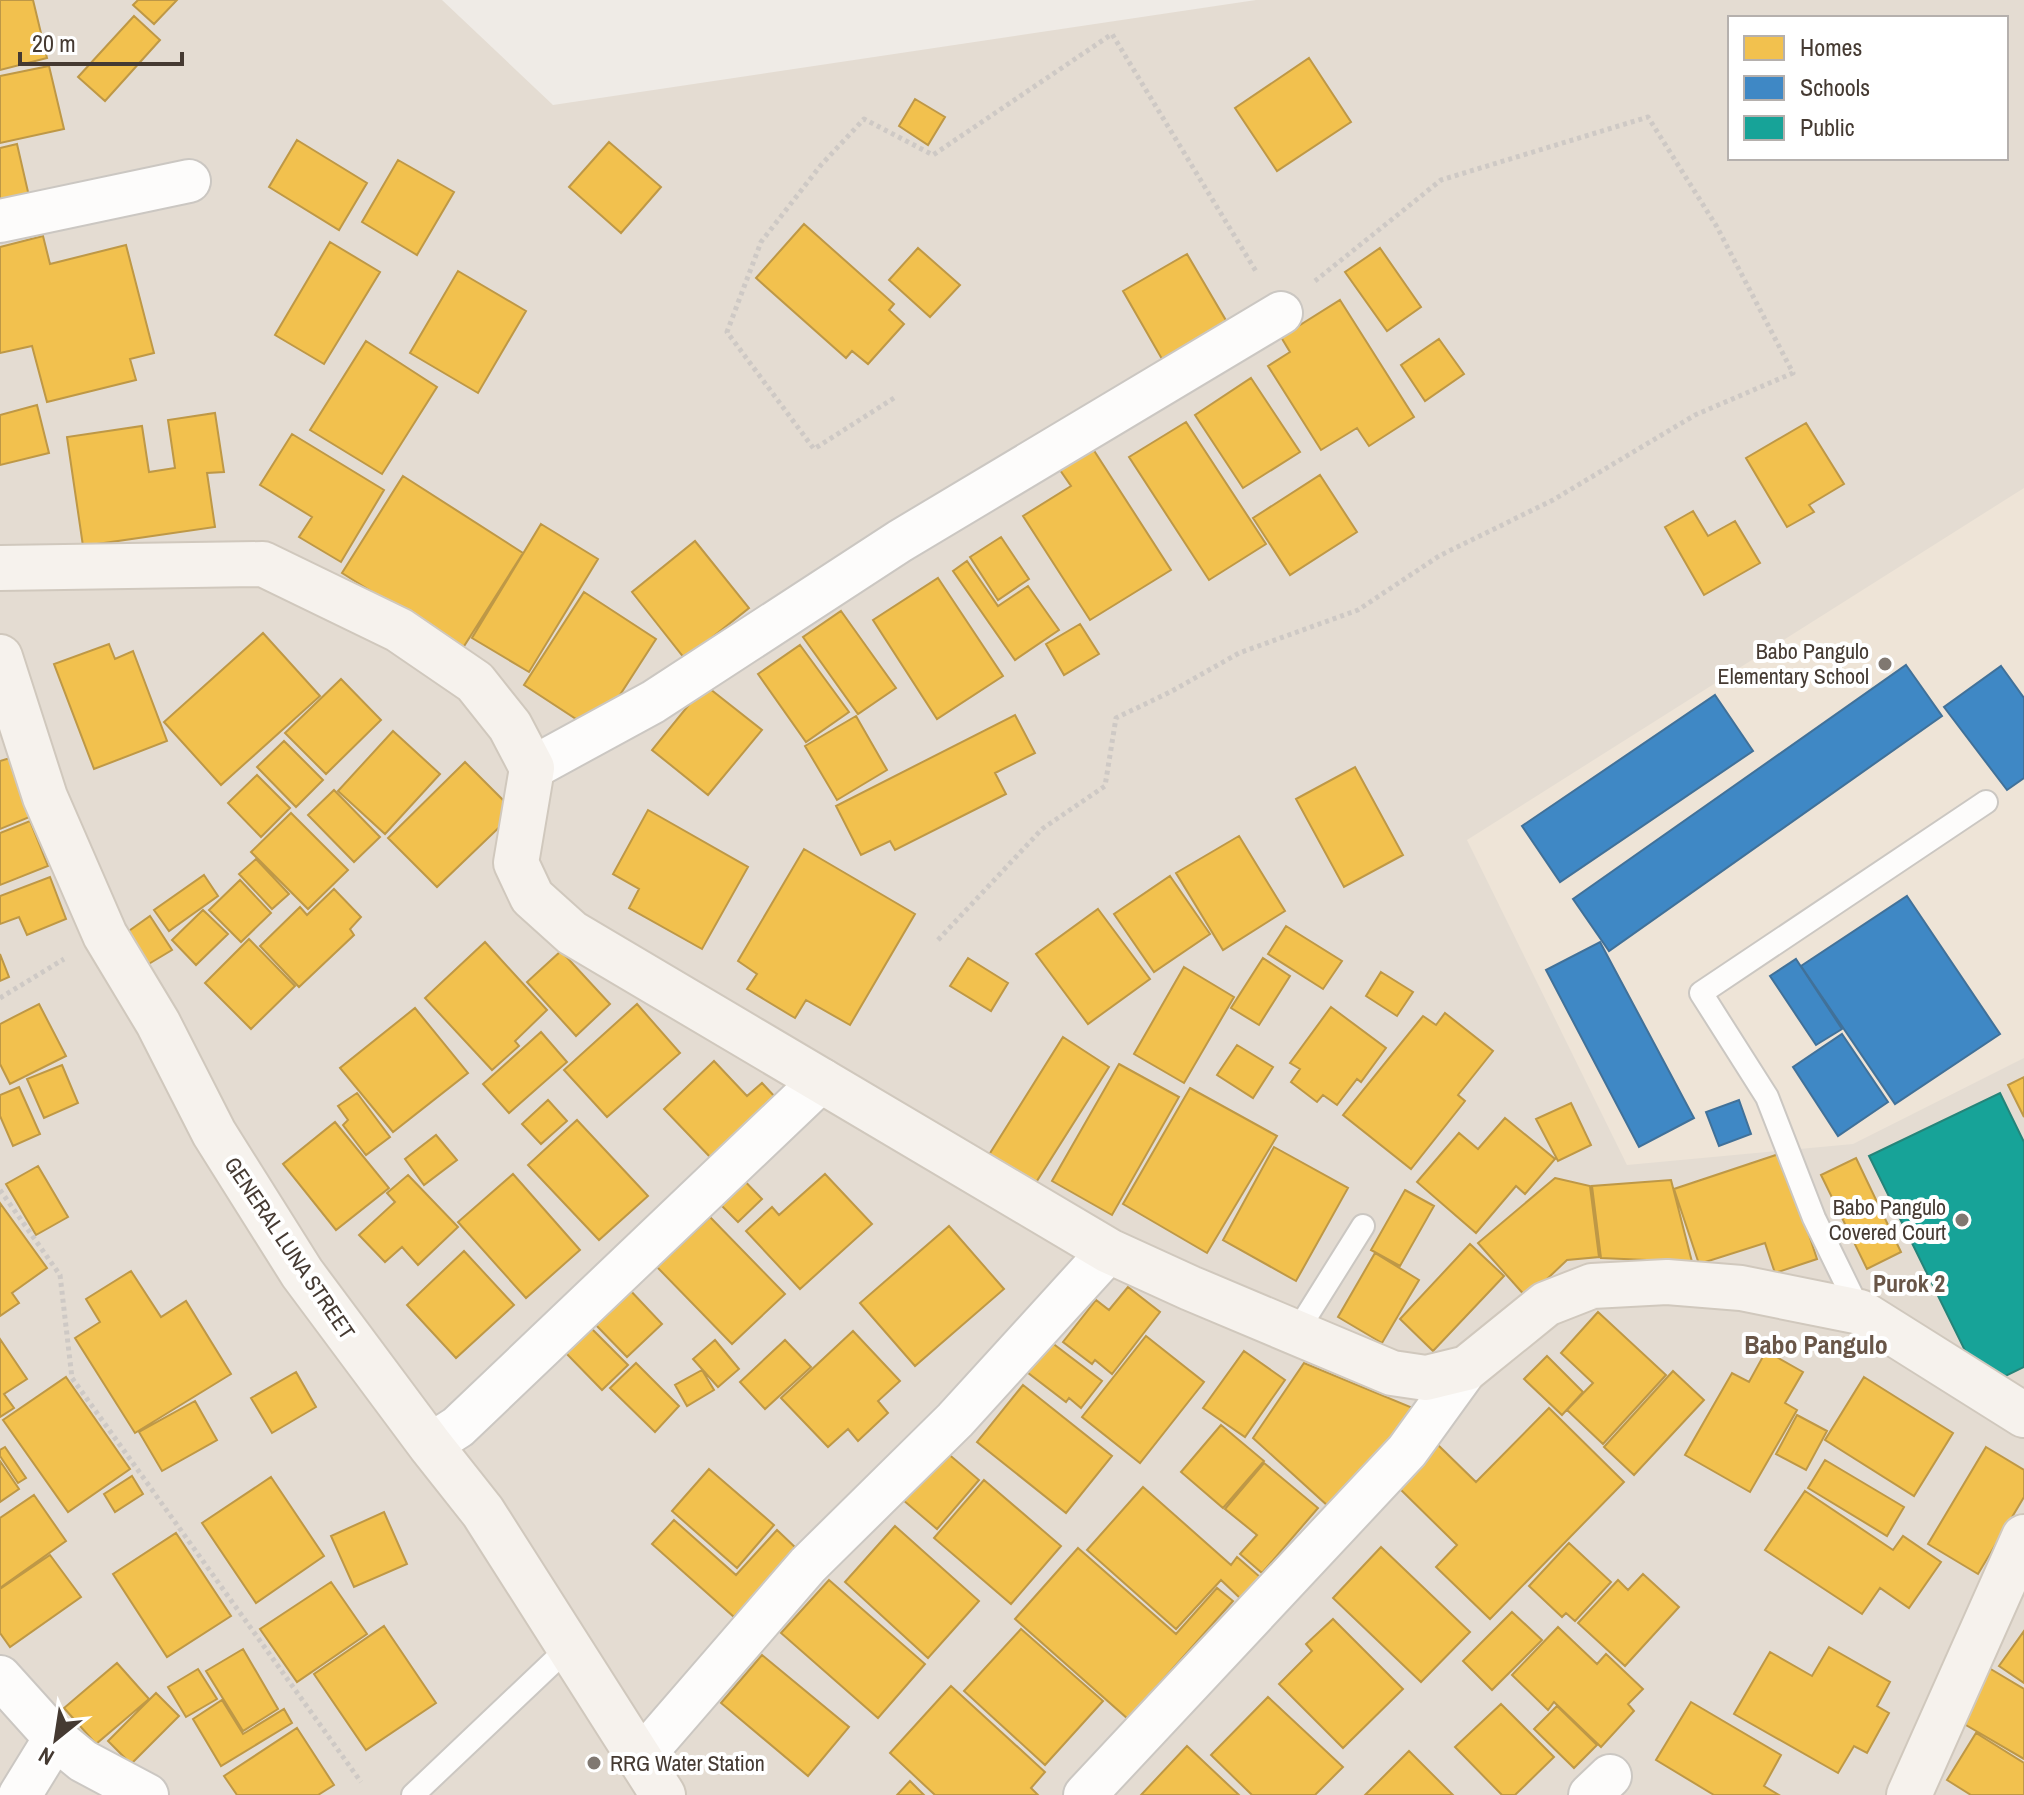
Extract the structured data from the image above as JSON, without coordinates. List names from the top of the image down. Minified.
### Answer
{"streets":{"street":["GENERAL LUNA STREET"]},"districts":["Purok 2","Babo Pangulo"],"places":["Babo Pangulo Elementary School","Babo Pangulo Covered Court","RRG Water Station"],"legend":["Homes","Schools","Public"],"scale_bar":"20 m","north":"bottom left"}
